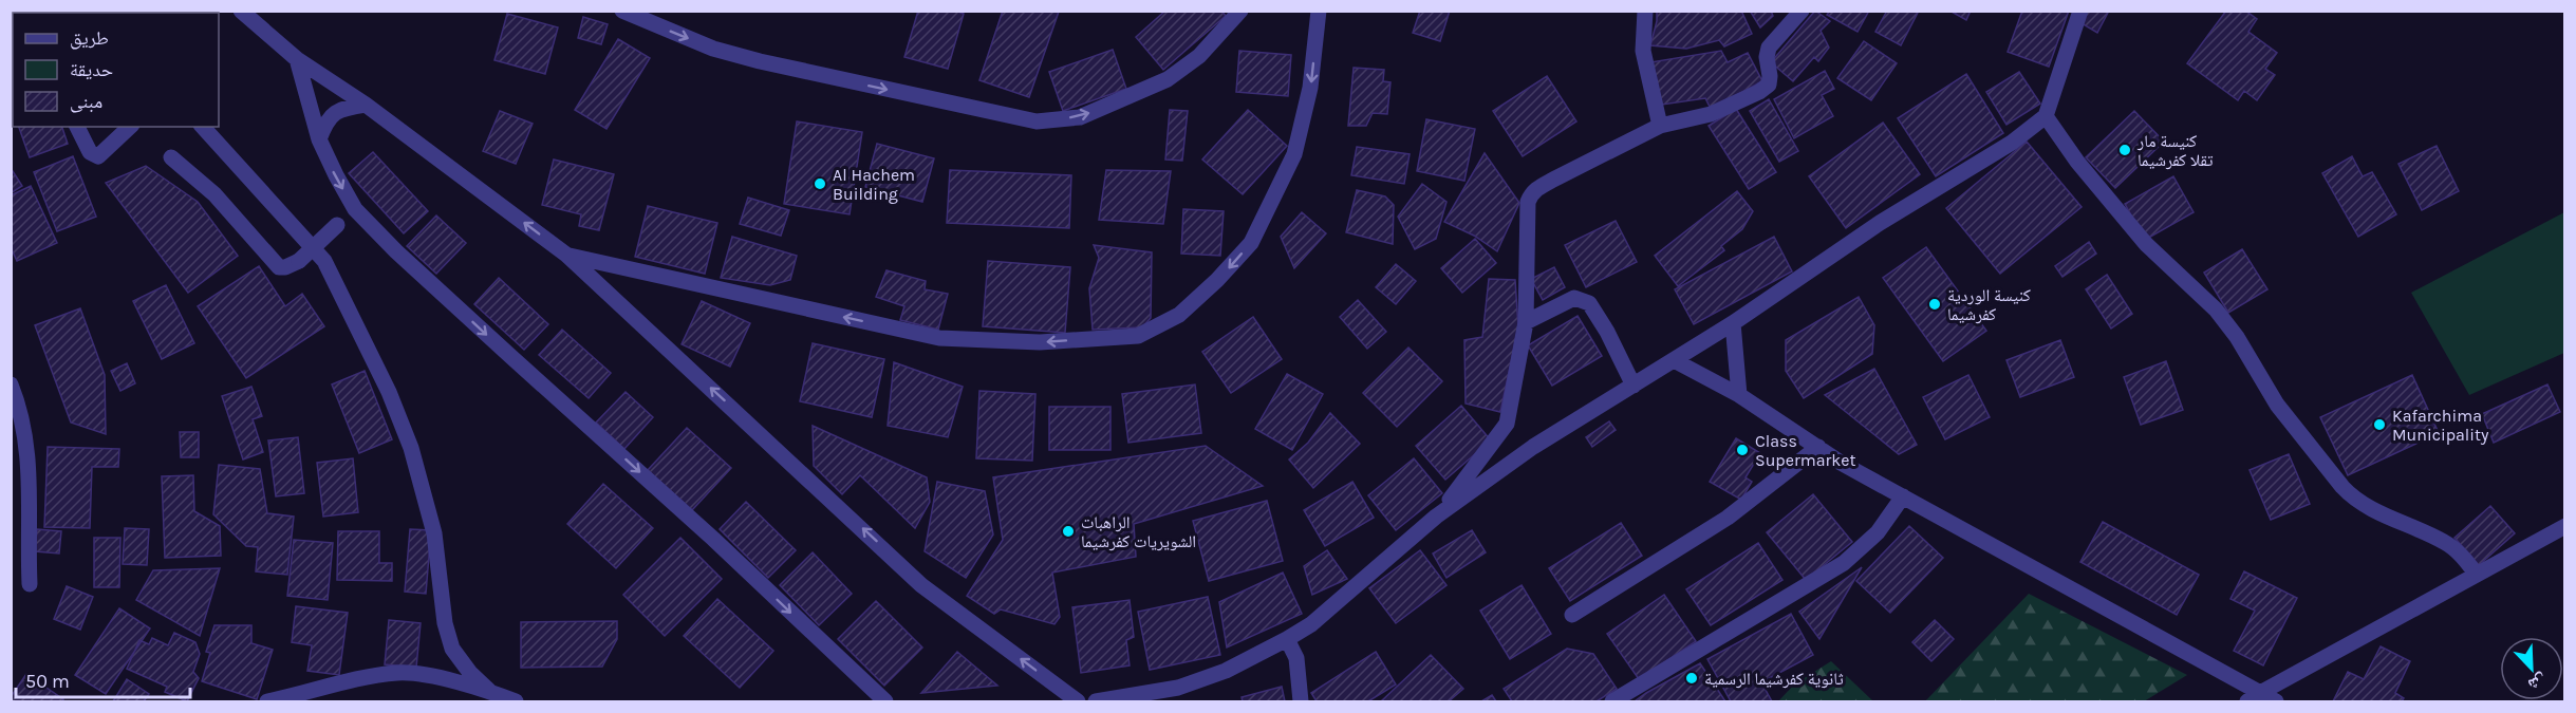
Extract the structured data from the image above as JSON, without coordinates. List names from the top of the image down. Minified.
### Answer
{"places":["كنيسة مار تقلا كفرشيما","Al Hachem Building","كنيسة الوردية كفرشيما","Kafarchima Municipality","Class Supermarket","الراهبات الشويريات كفرشيما","ثانوية كفرشيما الرسمية"],"legend":["طريق","حديقة","مبنى"],"scale_bar":"50 m","north":"bottom right"}
